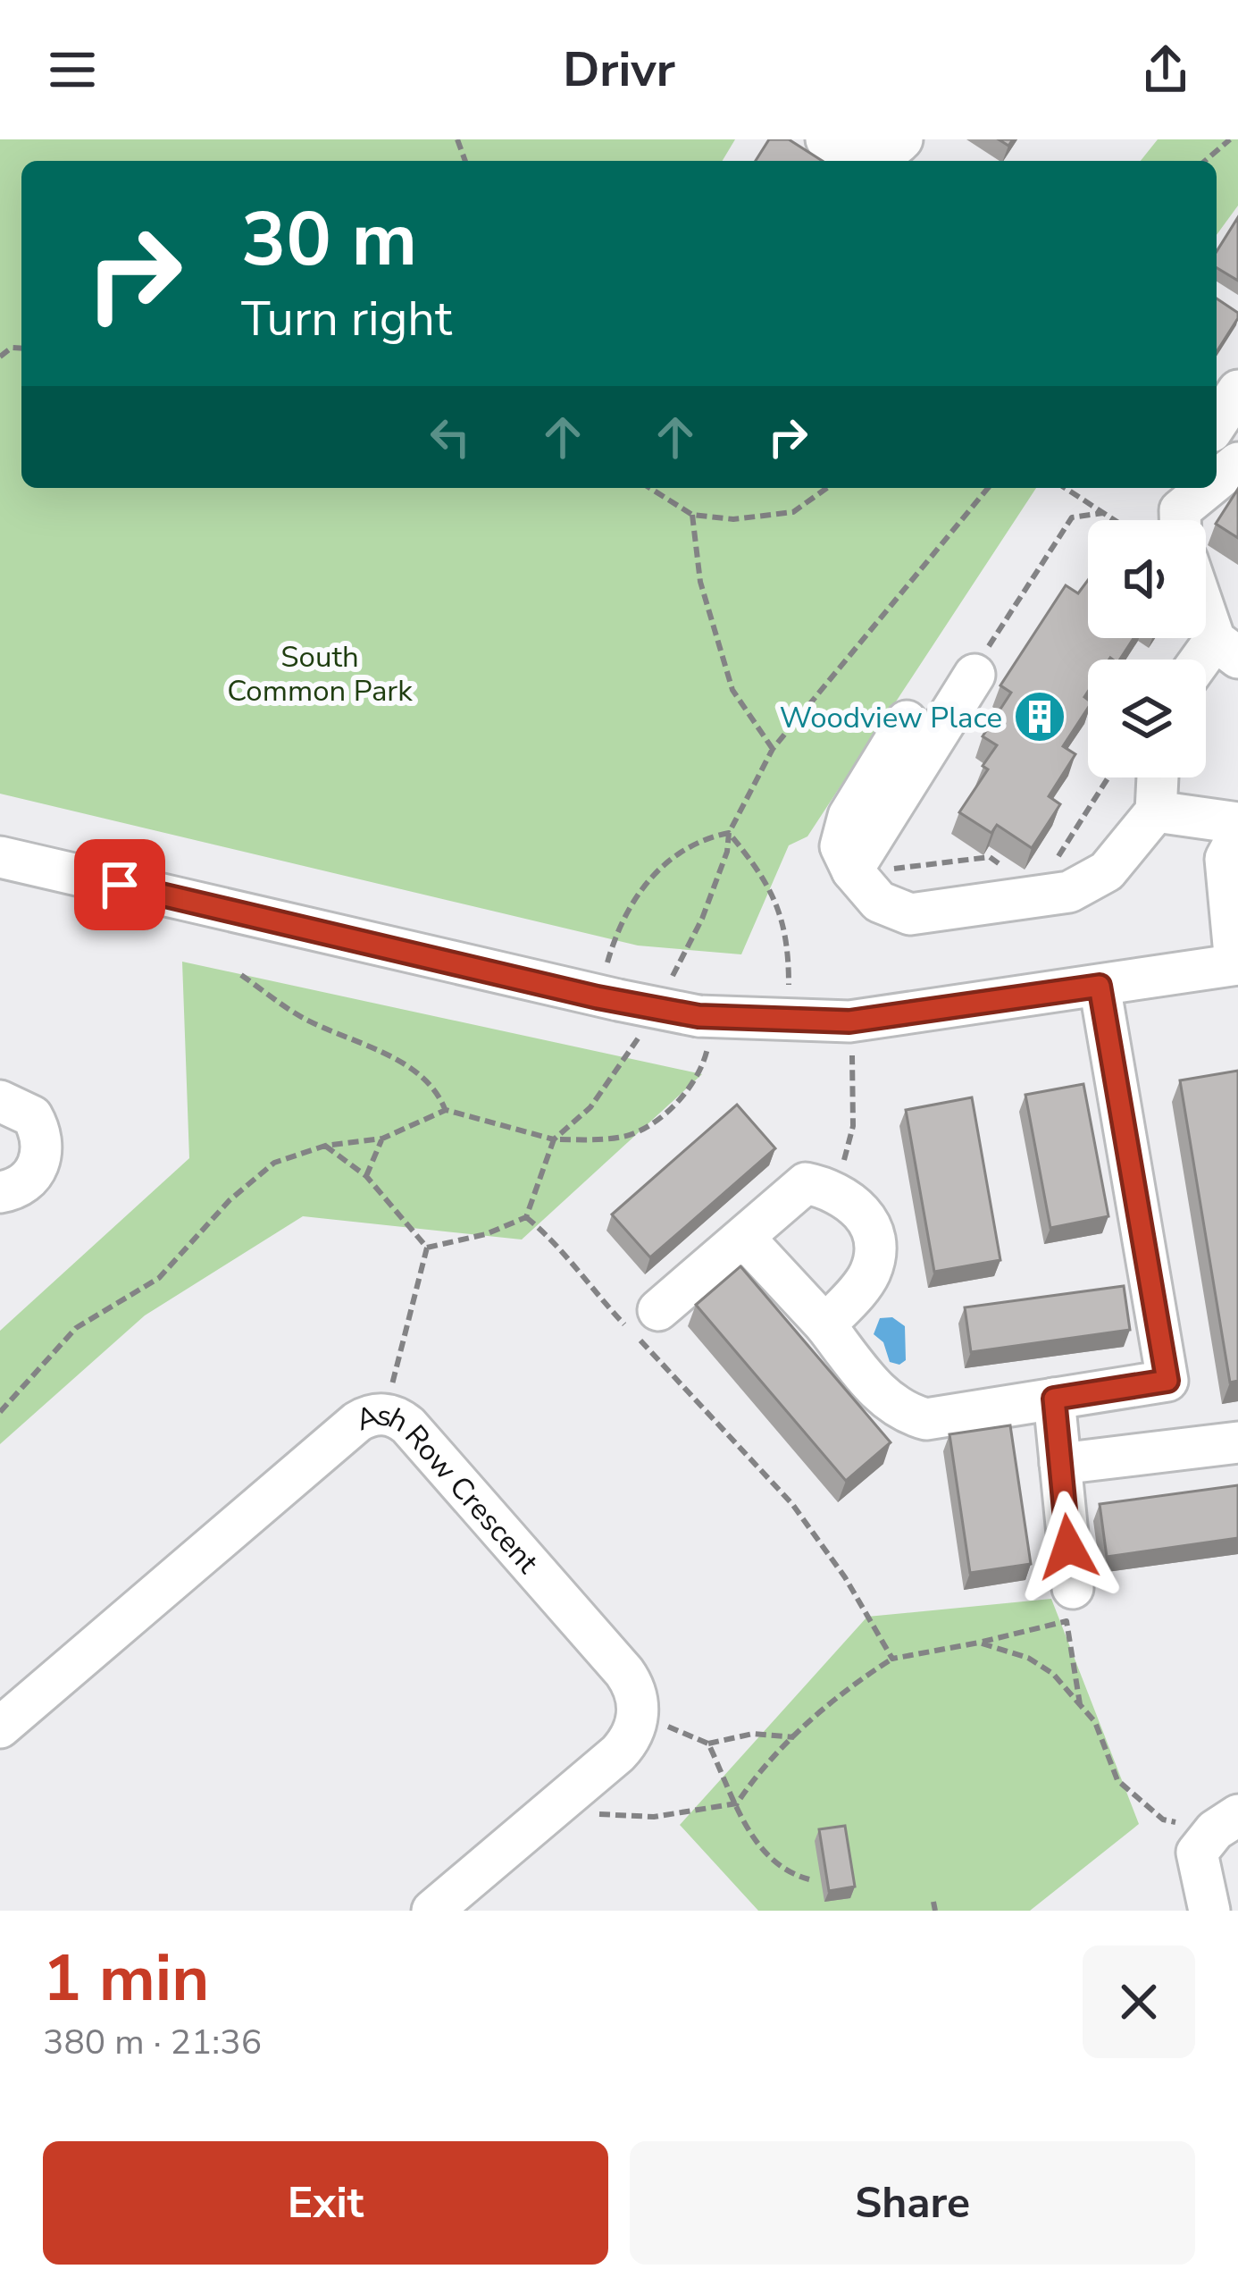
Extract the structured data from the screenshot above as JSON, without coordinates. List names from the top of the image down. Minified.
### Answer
{"streets":{"street":["Ash Row Crescent"]},"parks":["South Common Park"],"places":{"building":["Woodview Place"]},"page":{"header":"Drivr","turn":["30 m","Turn right"],"heading":["1 min","380 m · 21:36"],"buttons":["Exit","Share"]}}
